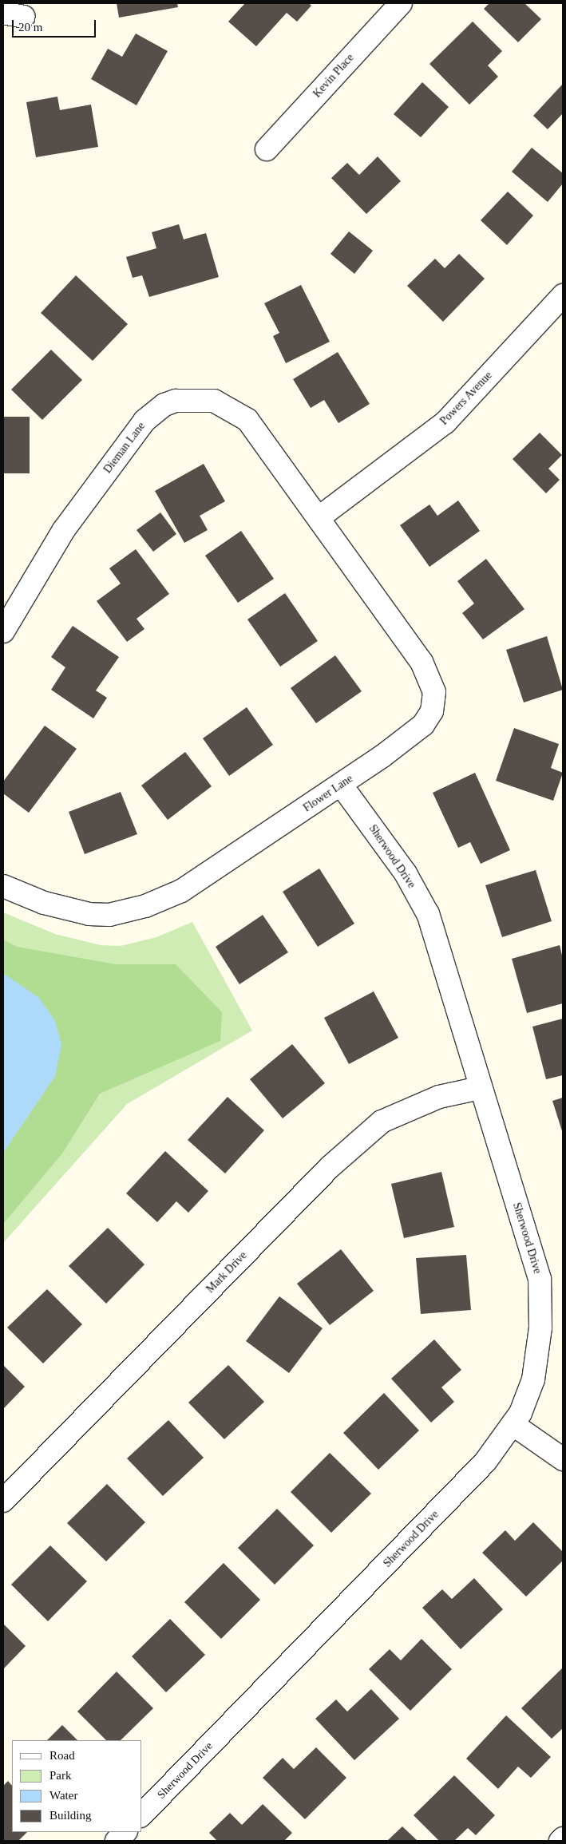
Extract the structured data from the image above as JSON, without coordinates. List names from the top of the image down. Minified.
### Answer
{"streets":{"street":["Kevin Place","Powers Avenue","Dieman Lane","Flower Lane","Sherwood Drive","Mark Drive"]},"crossings":[["Powers Avenue","Dieman Lane"],["Powers Avenue","Flower Lane"],["Dieman Lane","Flower Lane"],["Flower Lane","Sherwood Drive"],["Sherwood Drive","Mark Drive"]],"legend":["Road","Park","Water","Building"],"scale_bar":"20 m"}
